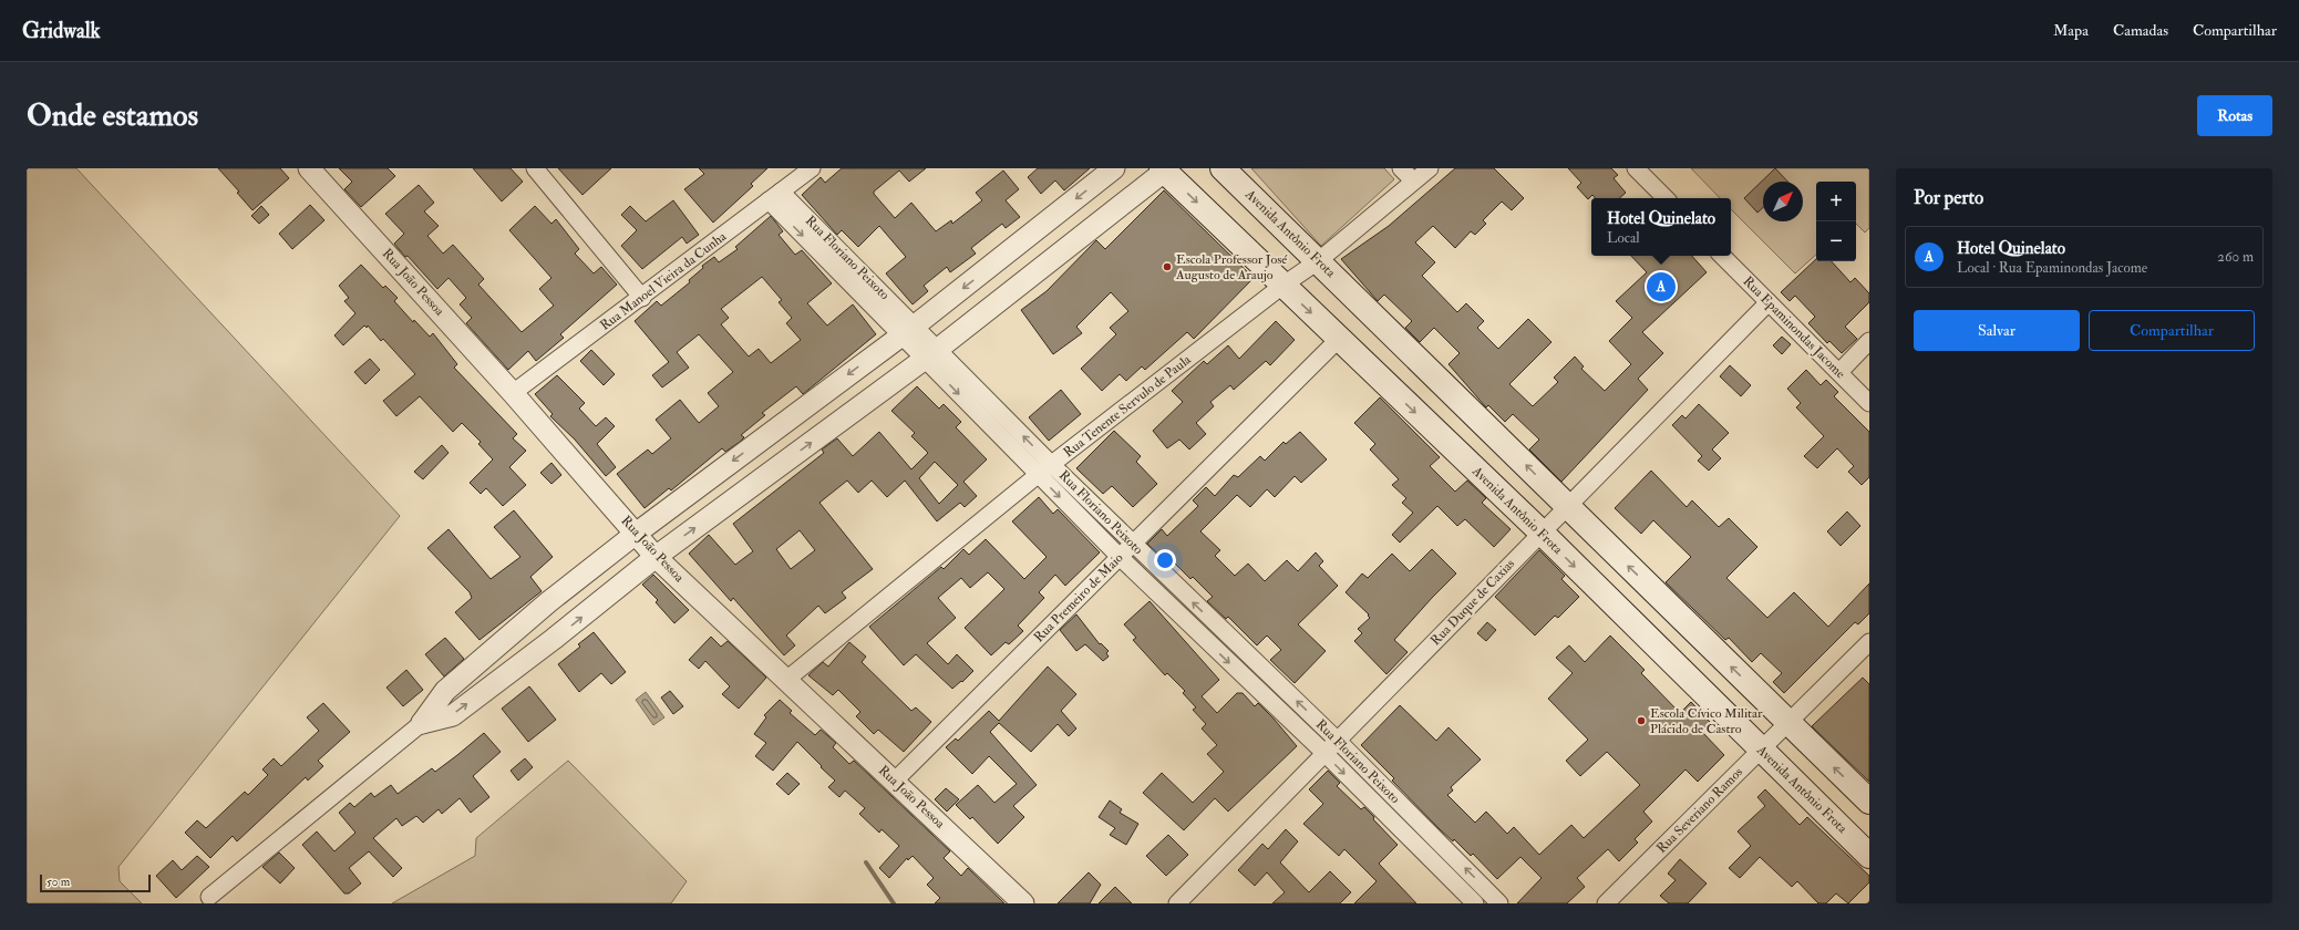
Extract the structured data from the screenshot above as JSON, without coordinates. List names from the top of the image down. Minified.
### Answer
{"streets":{"main road":["Avenida Antônio Frota"],"street":["Rua Floriano Peixoto","Rua Manoel Vieira da Cunha","Rua João Pessoa","Rua Epaminondas Jacome","Rua Tenente Servulo de Paula","Rua Premeiro de Maio","Rua Duque de Caxias","Rua Severiano Ramos"]},"crossings":[["Avenida Antônio Frota","Rua Tenente Servulo de Paula"],["Avenida Antônio Frota","Rua Premeiro de Maio"],["Avenida Antônio Frota","Rua Duque de Caxias"],["Avenida Antônio Frota","Rua Severiano Ramos"],["Rua Floriano Peixoto","Rua Manoel Vieira da Cunha"],["Rua Floriano Peixoto","Rua Tenente Servulo de Paula"],["Rua Floriano Peixoto","Rua Premeiro de Maio"],["Rua Floriano Peixoto","Rua Duque de Caxias"],["Rua Manoel Vieira da Cunha","Rua João Pessoa"],["Rua João Pessoa","Rua Tenente Servulo de Paula"],["Rua João Pessoa","Rua Premeiro de Maio"],["Rua Epaminondas Jacome","Rua Duque de Caxias"]],"places":["Escola Professor José Augusto de Araujo","Escola Cívico Militar Plácido de Castro"],"scale_bar":"50 m","north":"top right","page":{"header":"Gridwalk","nav":["Mapa","Camadas","Compartilhar"],"buttons":["Rotas",["Salvar","Compartilhar"]],"title":"Onde estamos","heading":"Por perto","map_buttons":["+","−"],"popup":["Hotel Quinelato","Local"],"list":[{"mark":"A","name":"Hotel Quinelato","note":"Local · Rua Epaminondas Jacome","value":"260 m"}],"pins":"A","scale":"50 m"}}
